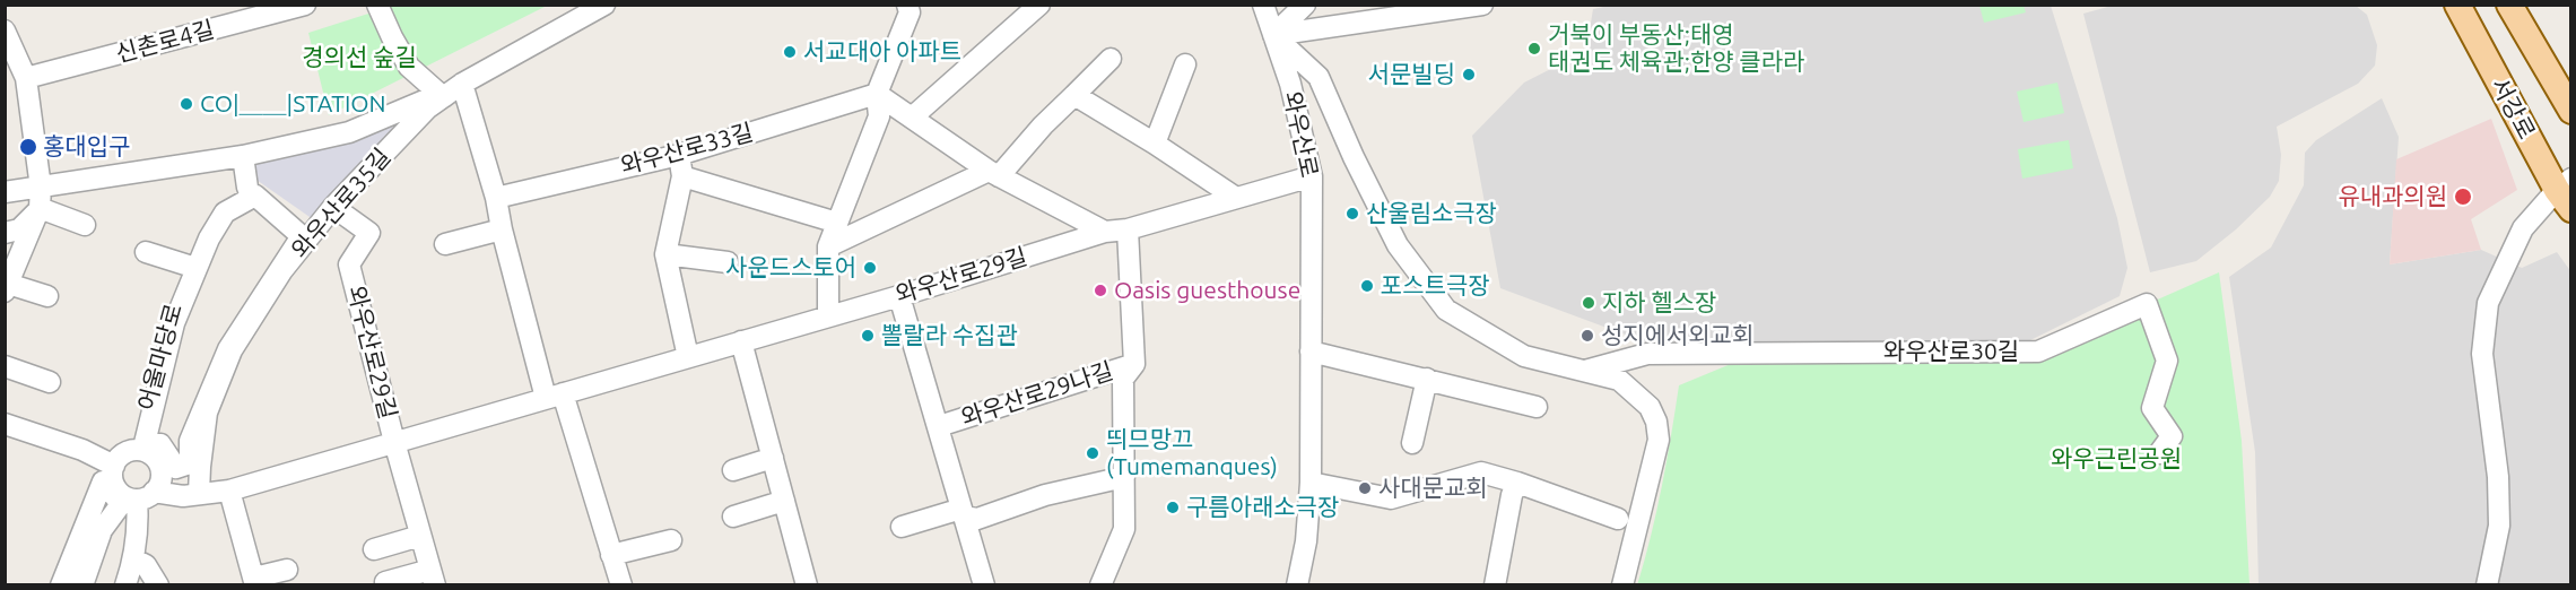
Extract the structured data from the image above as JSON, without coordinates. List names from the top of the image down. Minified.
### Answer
{"streets":{"main road":["서강로"],"street":["신촌로4길","와우산로","와우산로33길","와우산로35길","와우산로29길","와우산로30길","어울마당로","와우산로29나길"]},"crossings":[["와우산로","와우산로29길"],["와우산로","와우산로30길"],["와우산로35길","와우산로29길"],["와우산로29길","어울마당로"],["와우산로29길","와우산로29나길"]],"parks":["경의선 숲길","와우근린공원"],"places":["거북이 부동산;태영 태권도 체육관;한양 클라라","서교대아 아파트","서문빌딩","CO|＿＿|STATION","홍대입구","유내과의원","산울림소극장","사운드스토어","포스트극장","Oasis guesthouse","지하 헬스장","뽈랄라 수집관","성지에서외교회","띄므망끄 (Tumemanques)","사대문교회","구름아래소극장"]}
